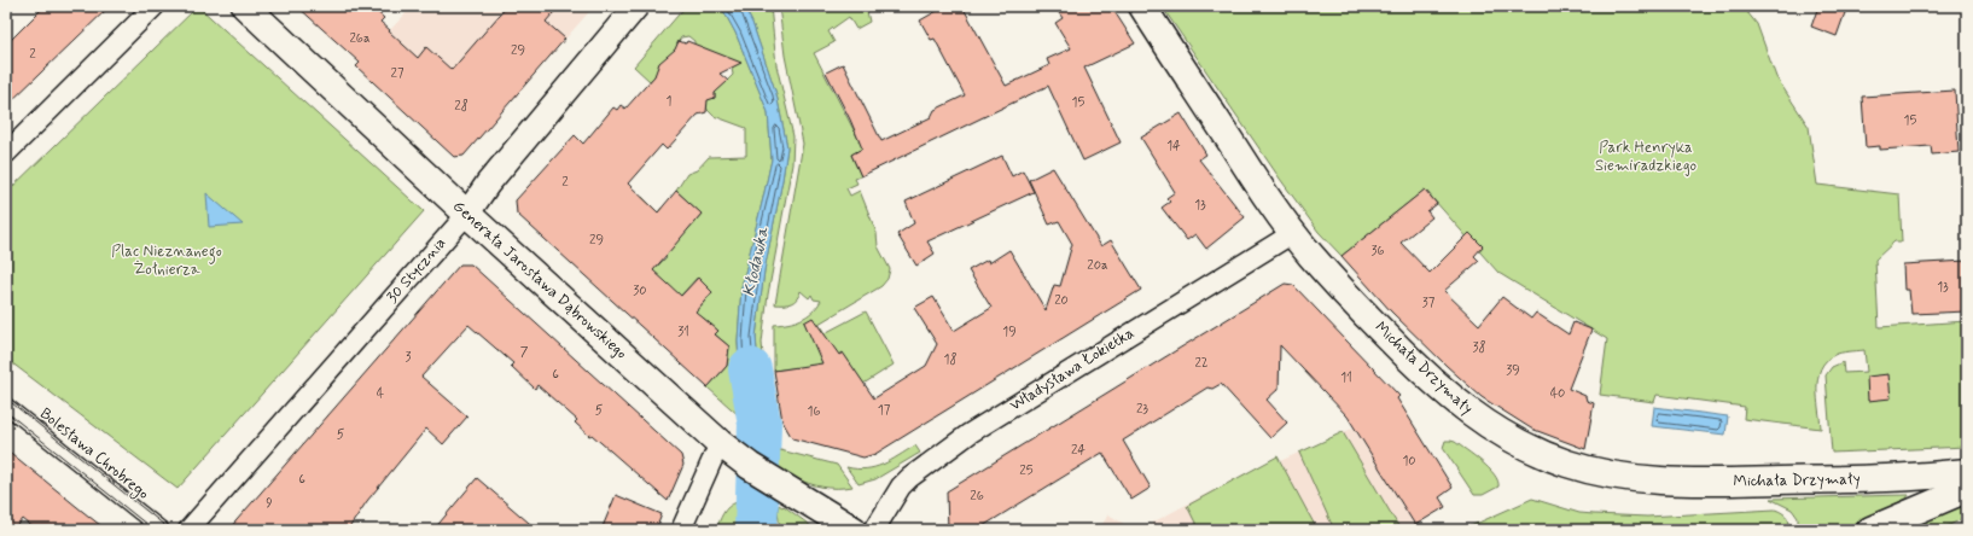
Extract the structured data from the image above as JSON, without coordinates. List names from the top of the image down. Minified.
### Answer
{"streets":{"main road":["Generała Jarosława Dąbrowskiego","Michała Drzymały"],"street":["30 Stycznia","Władysława Łokietka","Bolesława Chrobrego"]},"crossings":[["30 Stycznia","Generała Jarosława Dąbrowskiego"],["Michała Drzymały","Władysława Łokietka"]],"water":["Kłodawka"],"parks":["Park Henryka Siemiradzkiego","Plac Nieznanego Żołnierza"],"house_numbers":["26a","29","2","27","1","15","28","15","14","2","13","29","36","20a","13","30","20","37","31","19","38","7","3","18","22","39","6","11","4","40","23","5","17","16","5","24","10","25","6","26","9"]}
